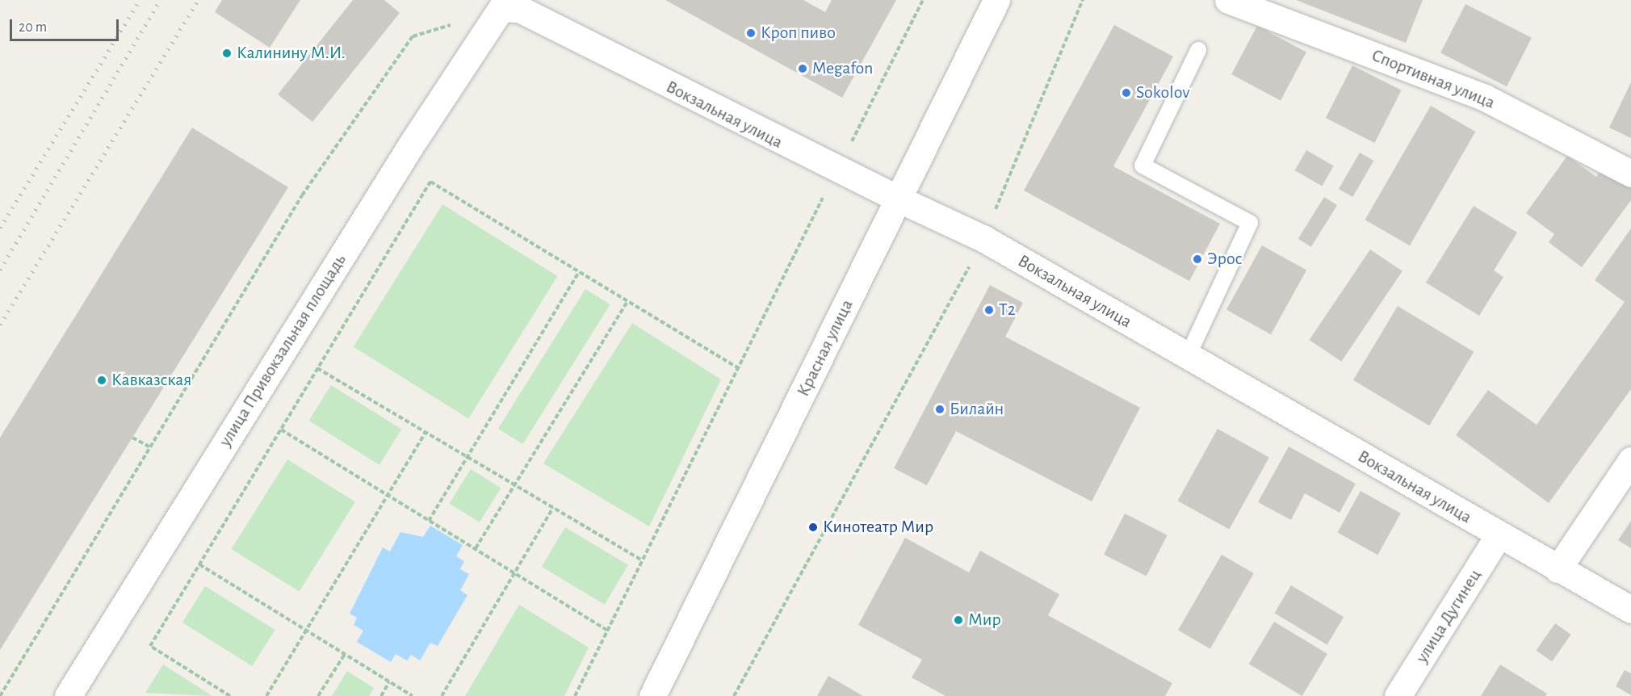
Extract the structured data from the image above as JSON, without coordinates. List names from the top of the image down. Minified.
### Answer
{"streets":{"street":["Спортивная улица","Вокзальная улица","Красная улица","улица Привокзальная площадь","улица Дугинец"]},"crossings":[["Вокзальная улица","Красная улица"],["Вокзальная улица","улица Привокзальная площадь"],["Вокзальная улица","улица Дугинец"]],"places":["Кроп пиво","Калинину М.И.","Megafon","Sokolov","Эрос","T2","Кавказская","Билайн","Кинотеатр Мир","Мир"],"scale_bar":"20 m"}
